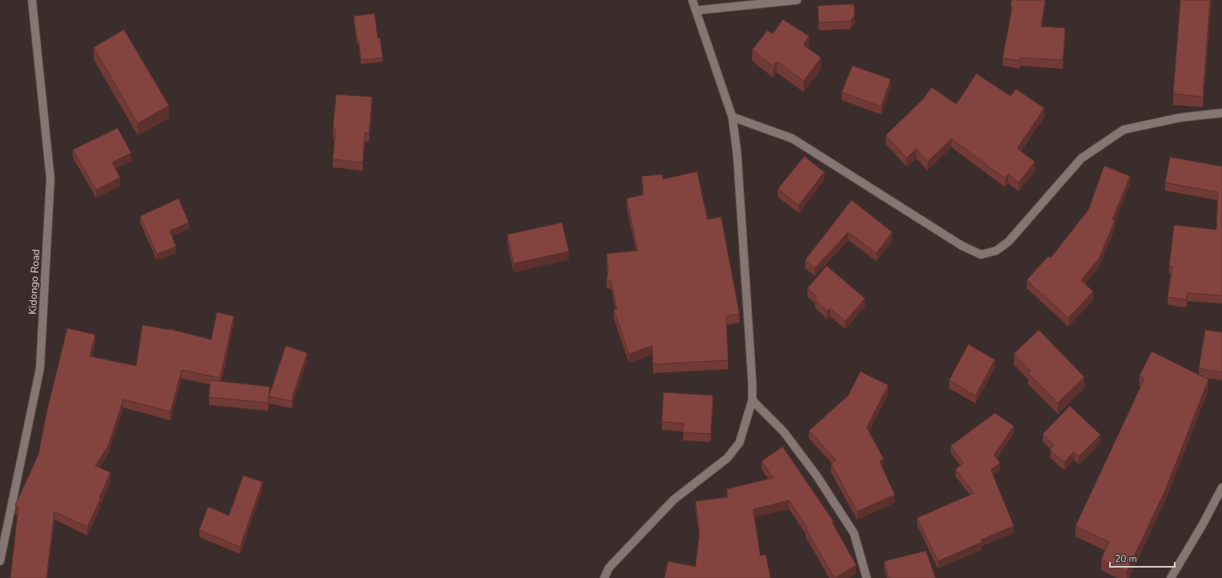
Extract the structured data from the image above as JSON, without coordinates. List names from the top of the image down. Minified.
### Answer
{"streets":{"street":["Kidongo Road"]},"scale_bar":"20 m"}
